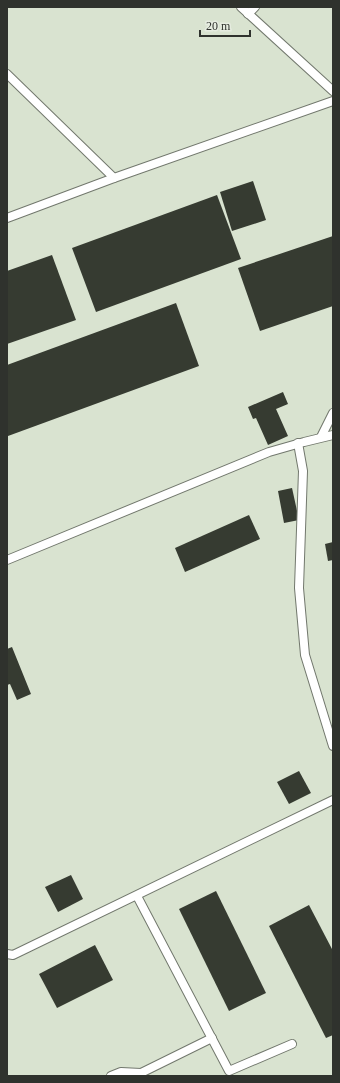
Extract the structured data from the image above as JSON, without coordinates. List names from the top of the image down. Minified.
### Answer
{"scale_bar":"20 m"}
